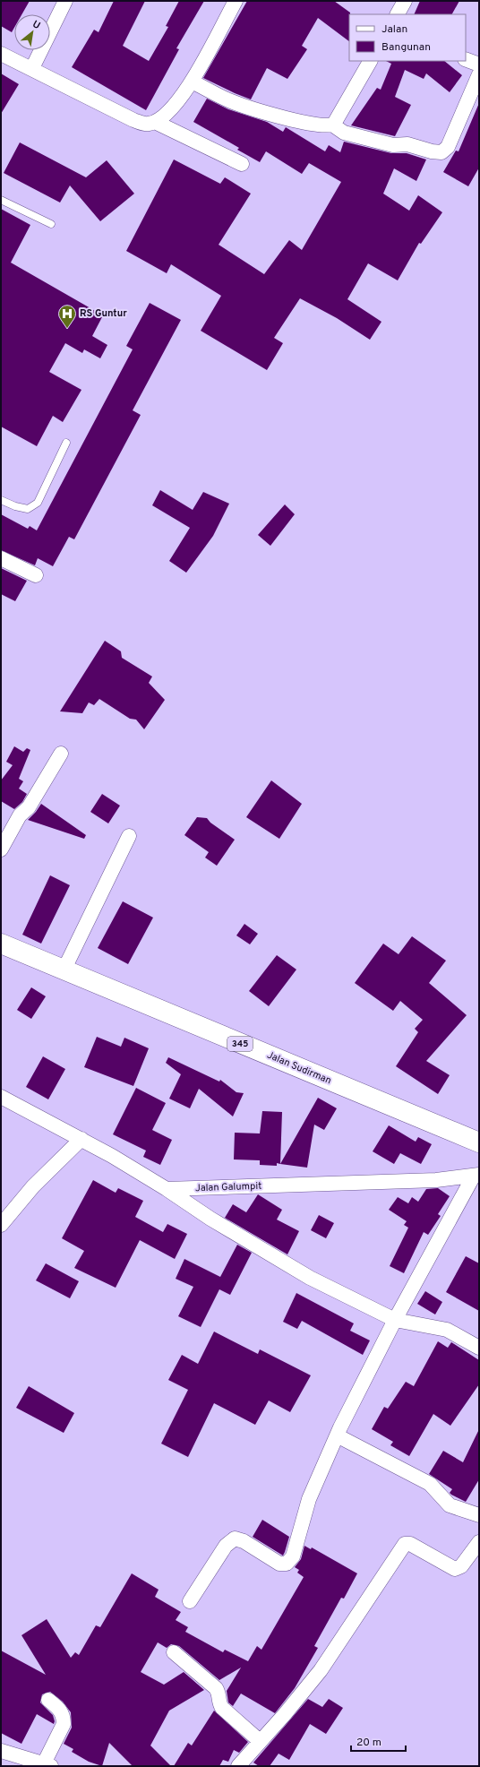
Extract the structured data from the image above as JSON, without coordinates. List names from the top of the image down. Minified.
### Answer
{"streets":{"main road":["345","Jalan Sudirman"],"street":["Jalan Galumpit"]},"places":{"hospital":["RS Guntur"]},"legend":["Jalan","Bangunan"],"scale_bar":"20 m","north":"top right"}
